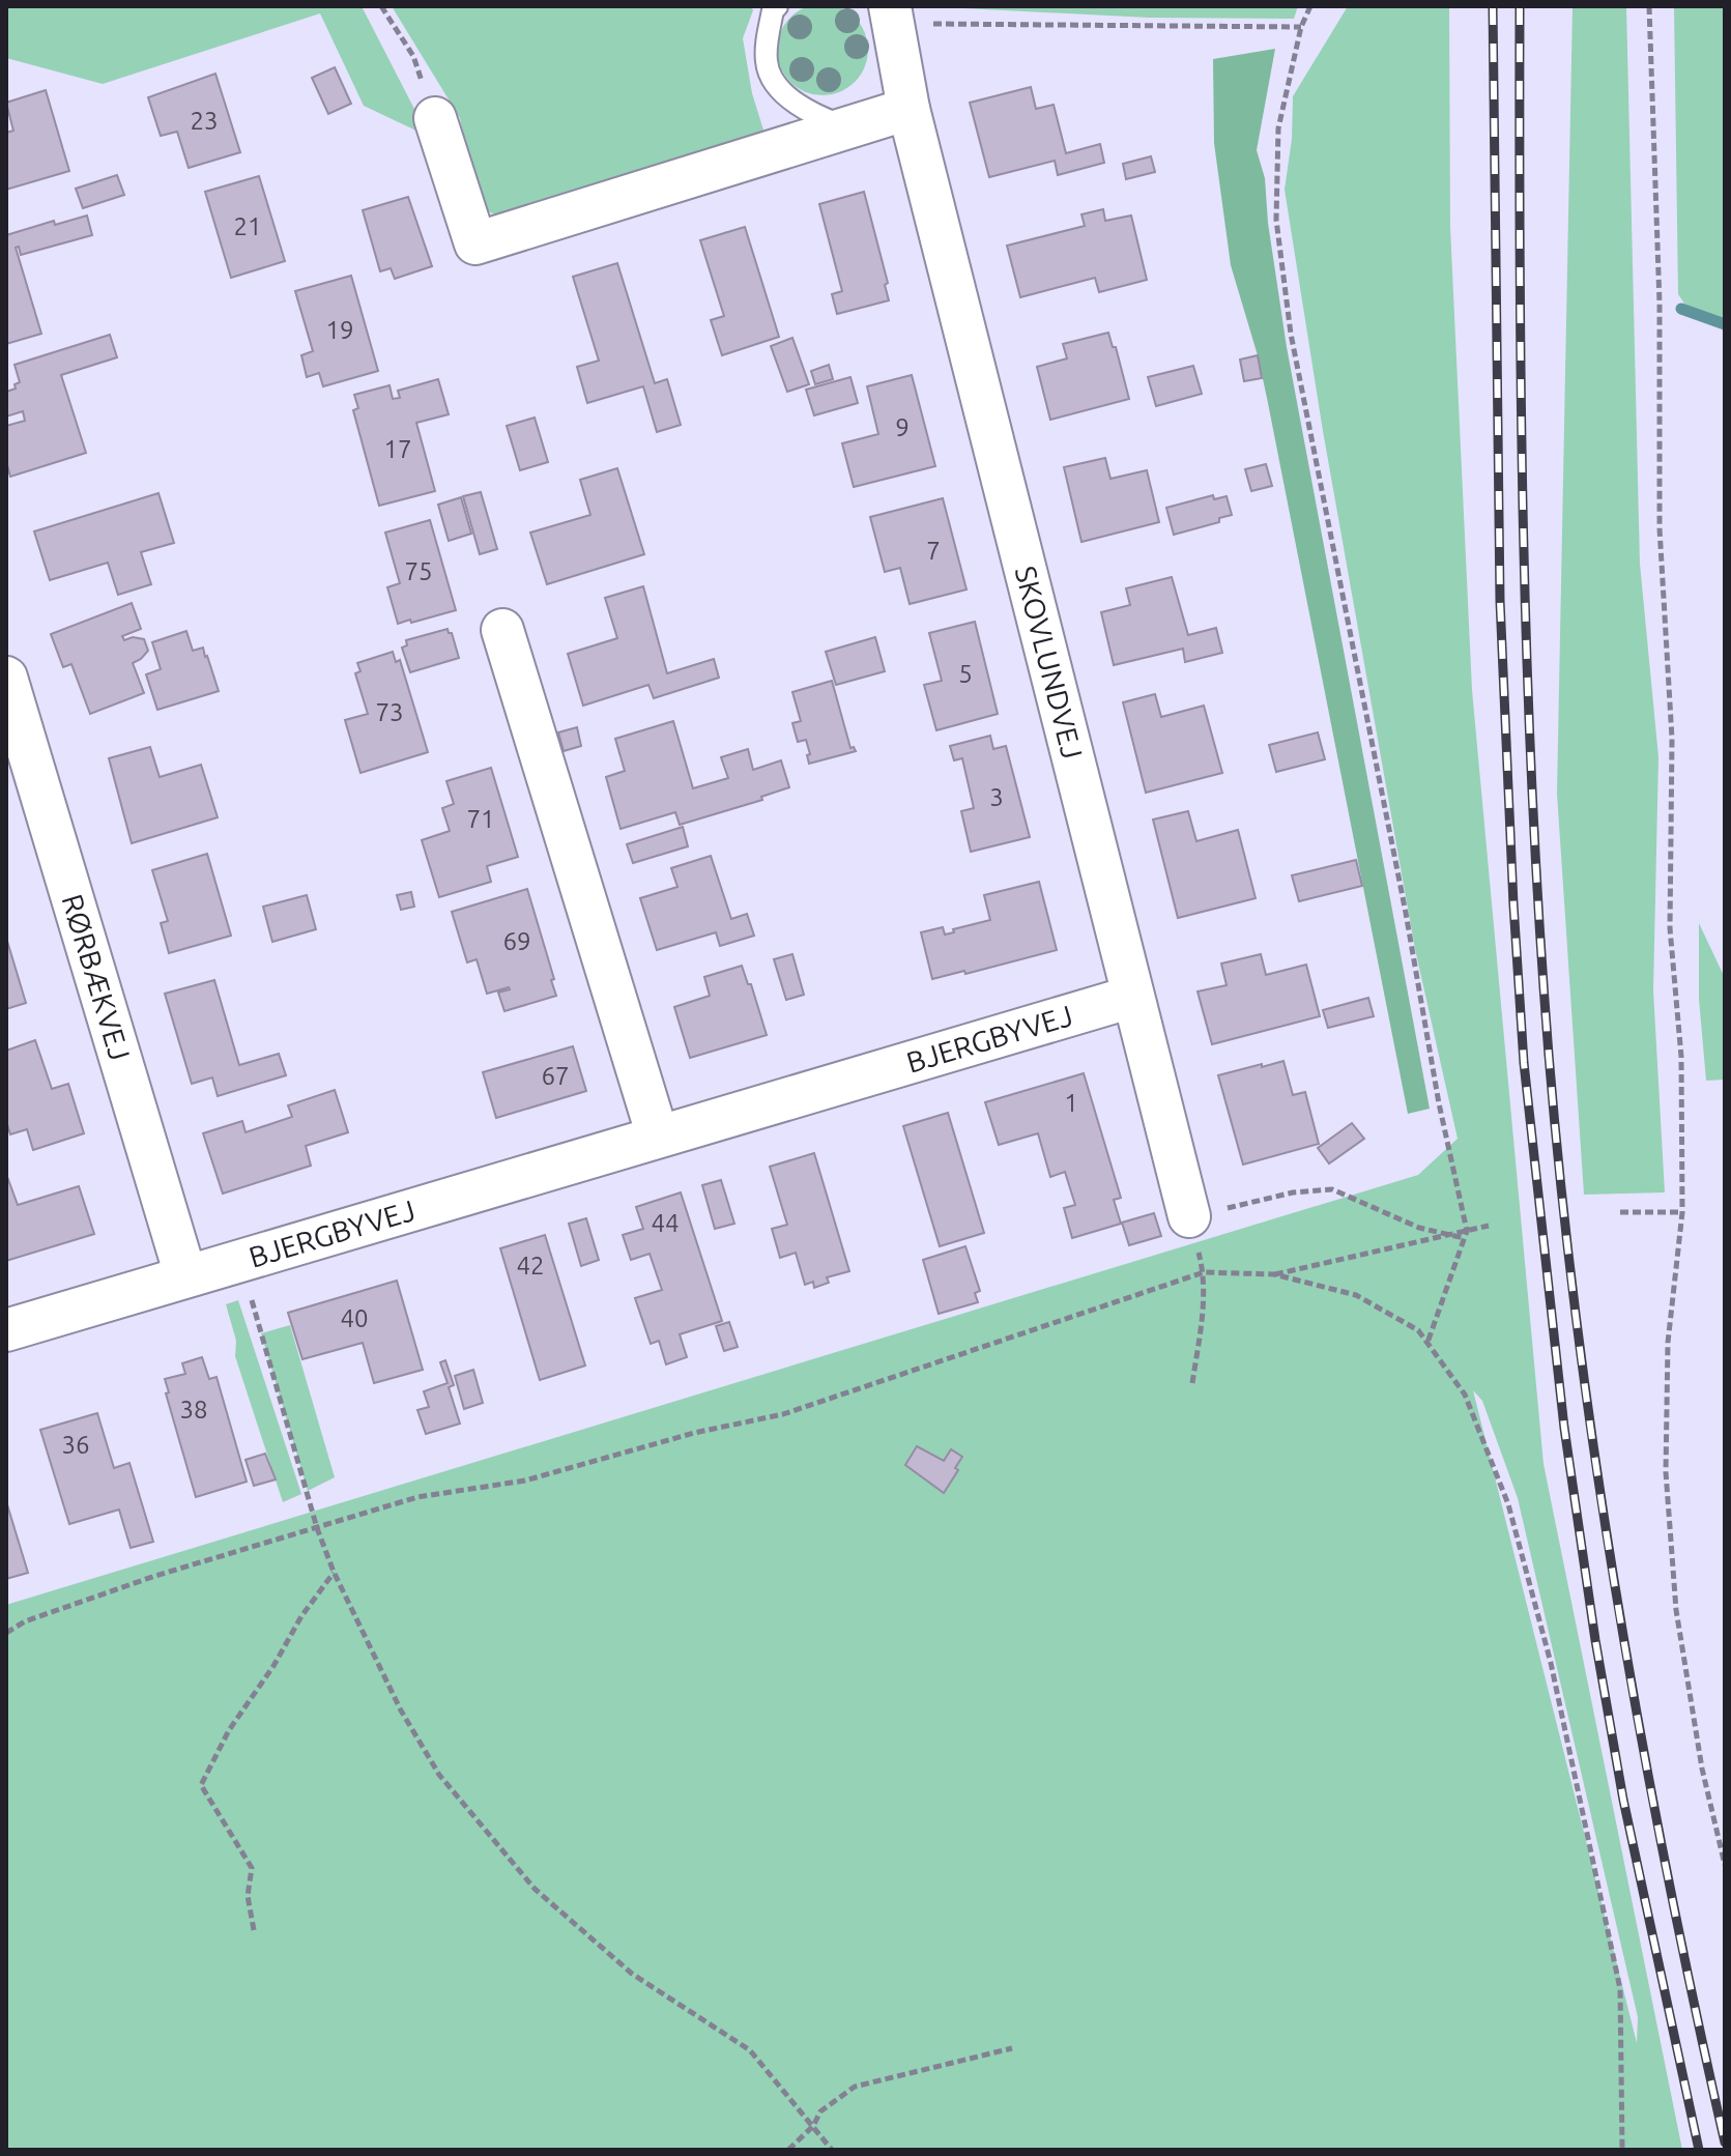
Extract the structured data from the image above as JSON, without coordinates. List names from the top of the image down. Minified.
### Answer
{"streets":{"street":["SKOVLUNDVEJ","RØRBÆKVEJ","BJERGBYVEJ"]},"crossings":[["SKOVLUNDVEJ","BJERGBYVEJ"],["RØRBÆKVEJ","BJERGBYVEJ"]],"house_numbers":["23","21","19","9","17","7","75","5","73","3","71","69","67","1","44","42","40","38","36"]}
